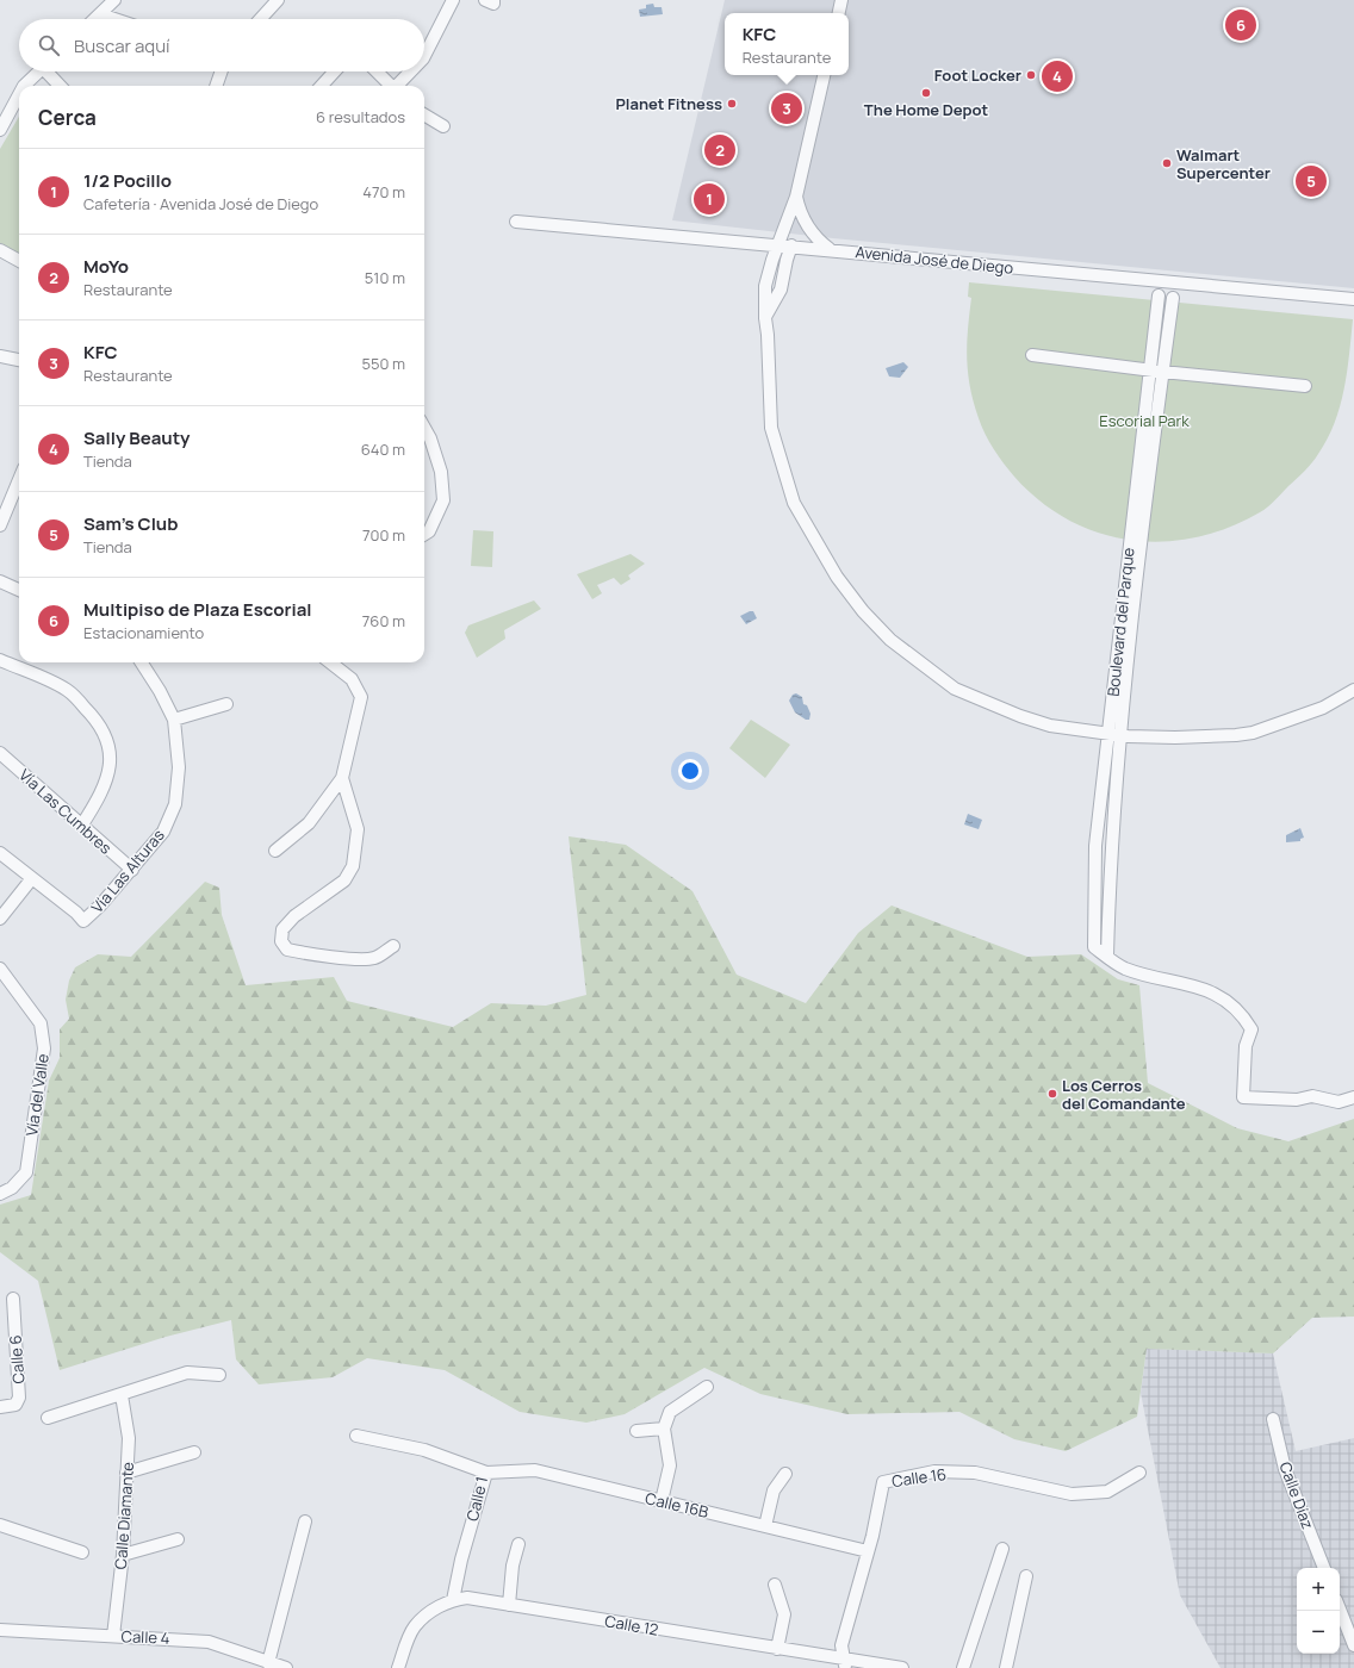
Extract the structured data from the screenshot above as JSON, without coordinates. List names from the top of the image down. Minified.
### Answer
{"streets":{"street":["Avenida José de Diego","Boulevard del Parque","Vía Las Cumbres","Vía Las Alturas","Vía del Valle","Calle 6","Calle 16","Calle Díaz","Calle 1","Calle 16B","Calle Diamante","Calle 12","Calle 4"]},"crossings":[["Vía Las Cumbres","Vía Las Alturas"],["Calle 16","Calle 16B"],["Calle 16","Calle 12"],["Calle 1","Calle 16B"],["Calle 1","Calle 12"],["Calle Diamante","Calle 4"]],"parks":["Escorial Park"],"places":["Foot Locker","The Home Depot","Planet Fitness","Walmart Supercenter","Los Cerros del Comandante"],"page":{"pins":["6","4","3","2","5","1"],"popup":["KFC","Restaurante"],"search":"Buscar aquí","heading":["Cerca","6 resultados"],"list":[{"mark":"1","name":"1/2 Pocillo","note":"Cafetería · Avenida José de Diego","value":"470 m"},{"mark":"2","name":"MoYo","note":"Restaurante","value":"510 m"},{"mark":"3","name":"KFC","note":"Restaurante","value":"550 m"},{"mark":"4","name":"Sally Beauty","note":"Tienda","value":"640 m"},{"mark":"5","name":"Sam's Club","note":"Tienda","value":"700 m"},{"mark":"6","name":"Multipiso de Plaza Escorial","note":"Estacionamiento","value":"760 m"}],"map_buttons":["+","−"]}}
